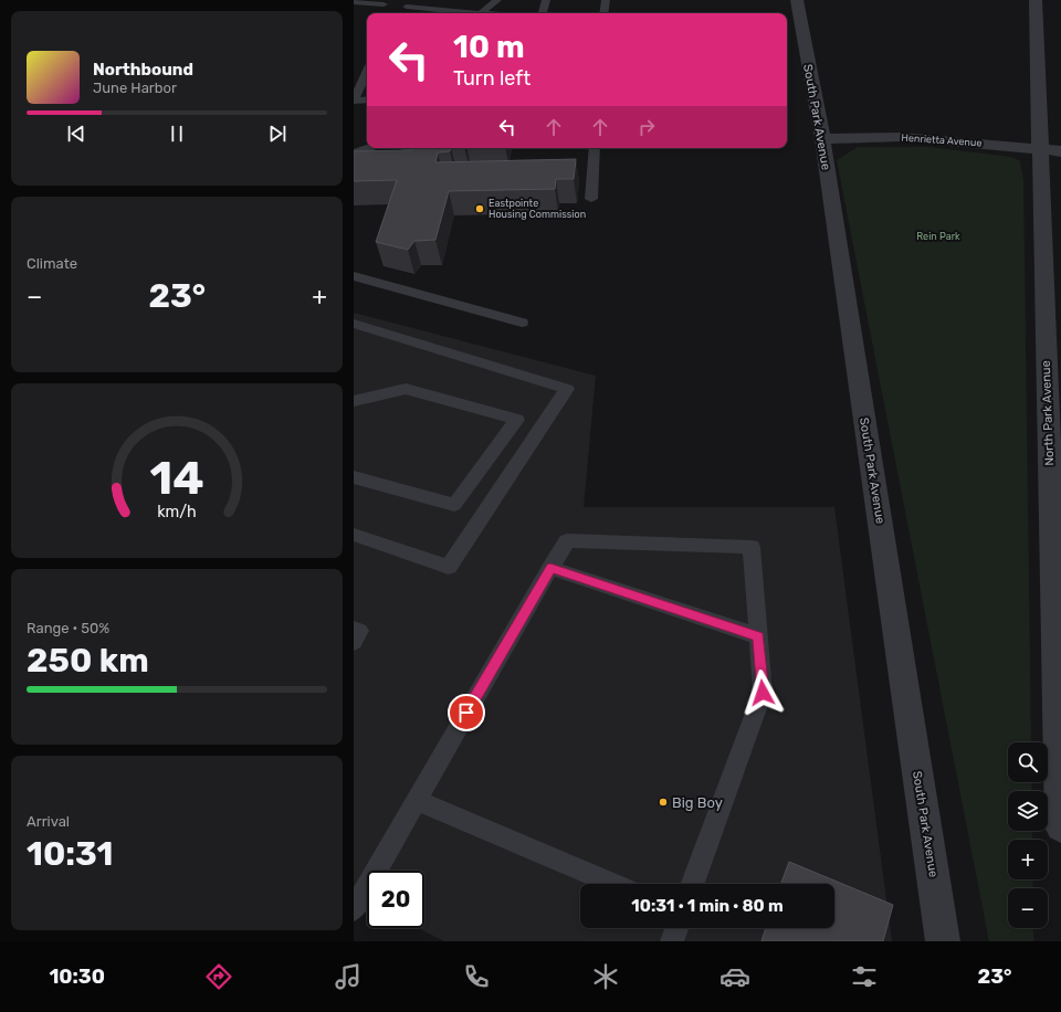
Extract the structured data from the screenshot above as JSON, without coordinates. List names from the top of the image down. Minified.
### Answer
{"streets":{"street":["South Park Avenue","Henrietta Avenue","North Park Avenue"]},"crossings":[["South Park Avenue","Henrietta Avenue"],["Henrietta Avenue","North Park Avenue"]],"parks":["Rein Park"],"places":["Eastpointe Housing Commission","Big Boy"],"page":{"turn":["10 m","Turn left"],"song":["Northbound","June Harbor"],"tile":["Climate",["Range · 50%","250 km"],["Arrival","10:31"]],"heat":["−","23°","+"],"map_buttons":["+","−"],"limit":"20","trip":"10:31 · 1 min · 80 m","tabs":["10:30","23°"],"gauge":["14","km/h"]}}
